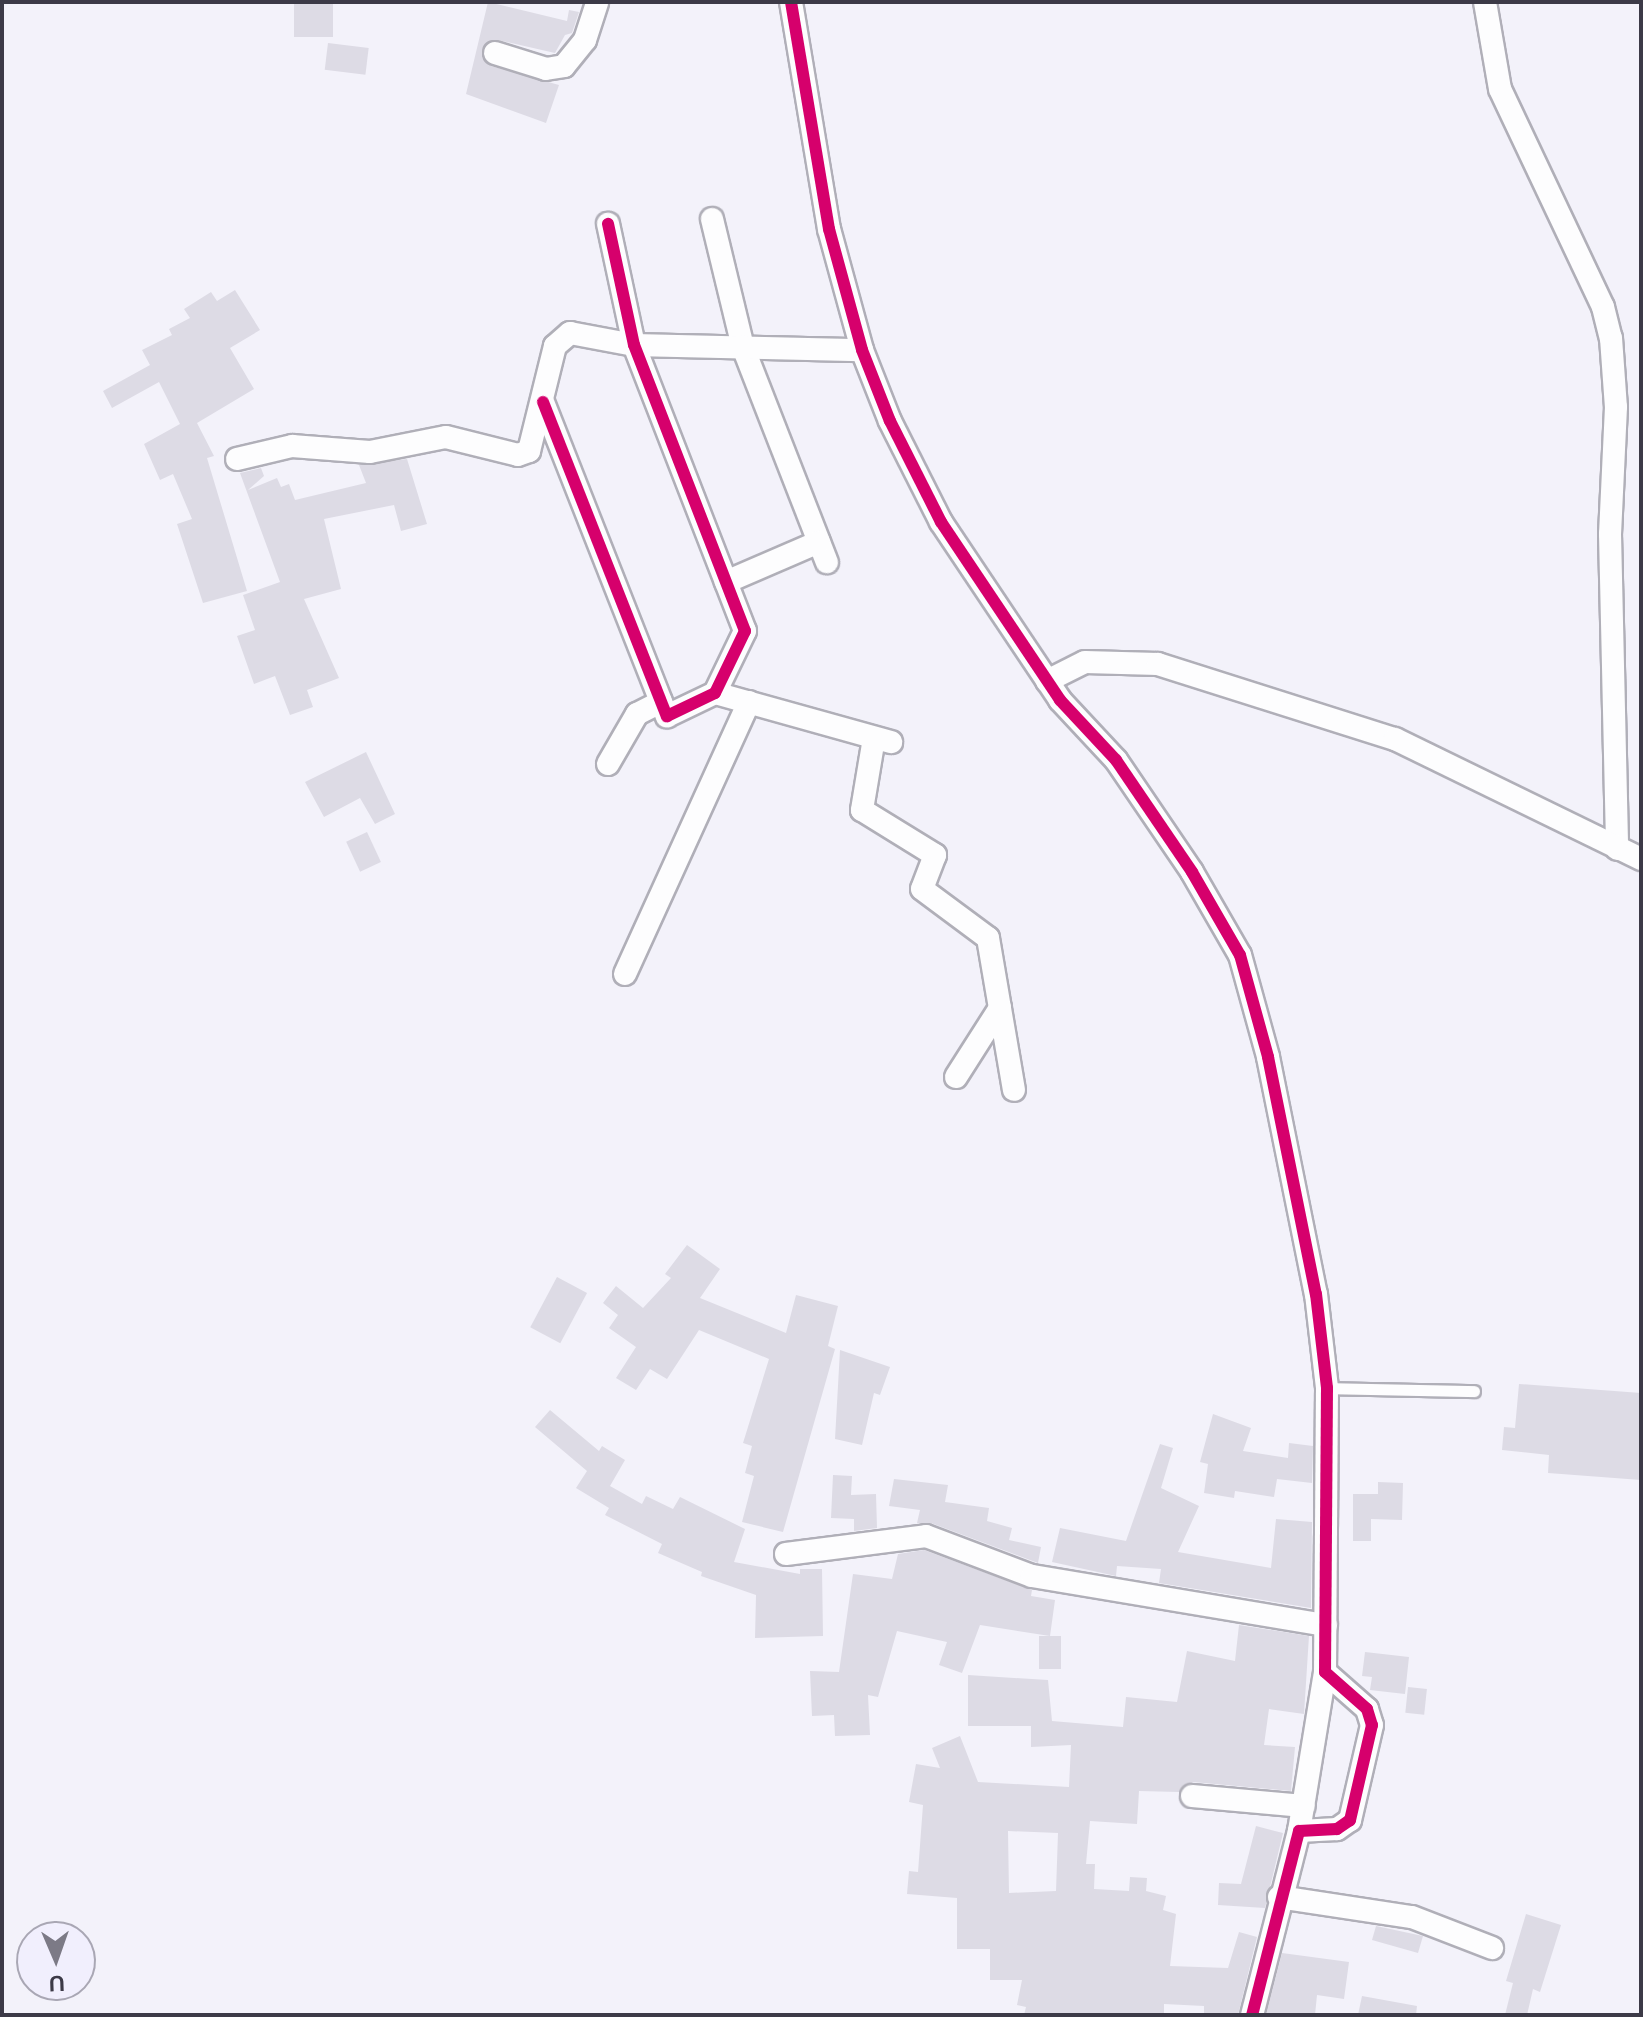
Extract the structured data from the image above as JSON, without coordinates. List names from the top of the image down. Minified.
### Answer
{"north":"bottom"}
